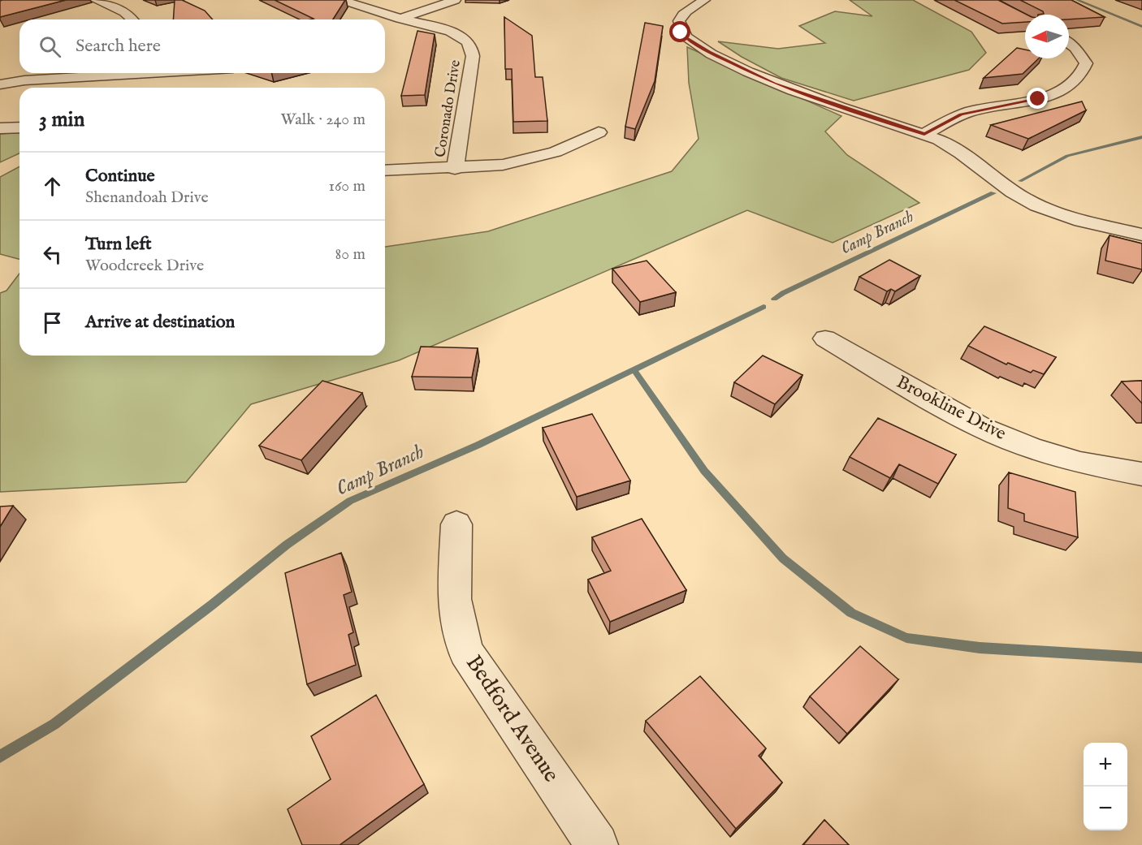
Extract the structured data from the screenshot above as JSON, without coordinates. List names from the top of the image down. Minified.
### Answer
{"streets":{"street":["Coronado Drive","Brookline Drive","Bedford Avenue"]},"water":["Camp Branch"],"north":"left","page":{"search":"Search here","heading":["3 min","Walk · 240 m"],"list":[["Continue","Shenandoah Drive","160 m"],["Turn left","Woodcreek Drive","80 m"],"Arrive at destination"],"map_buttons":["+","−"]}}
